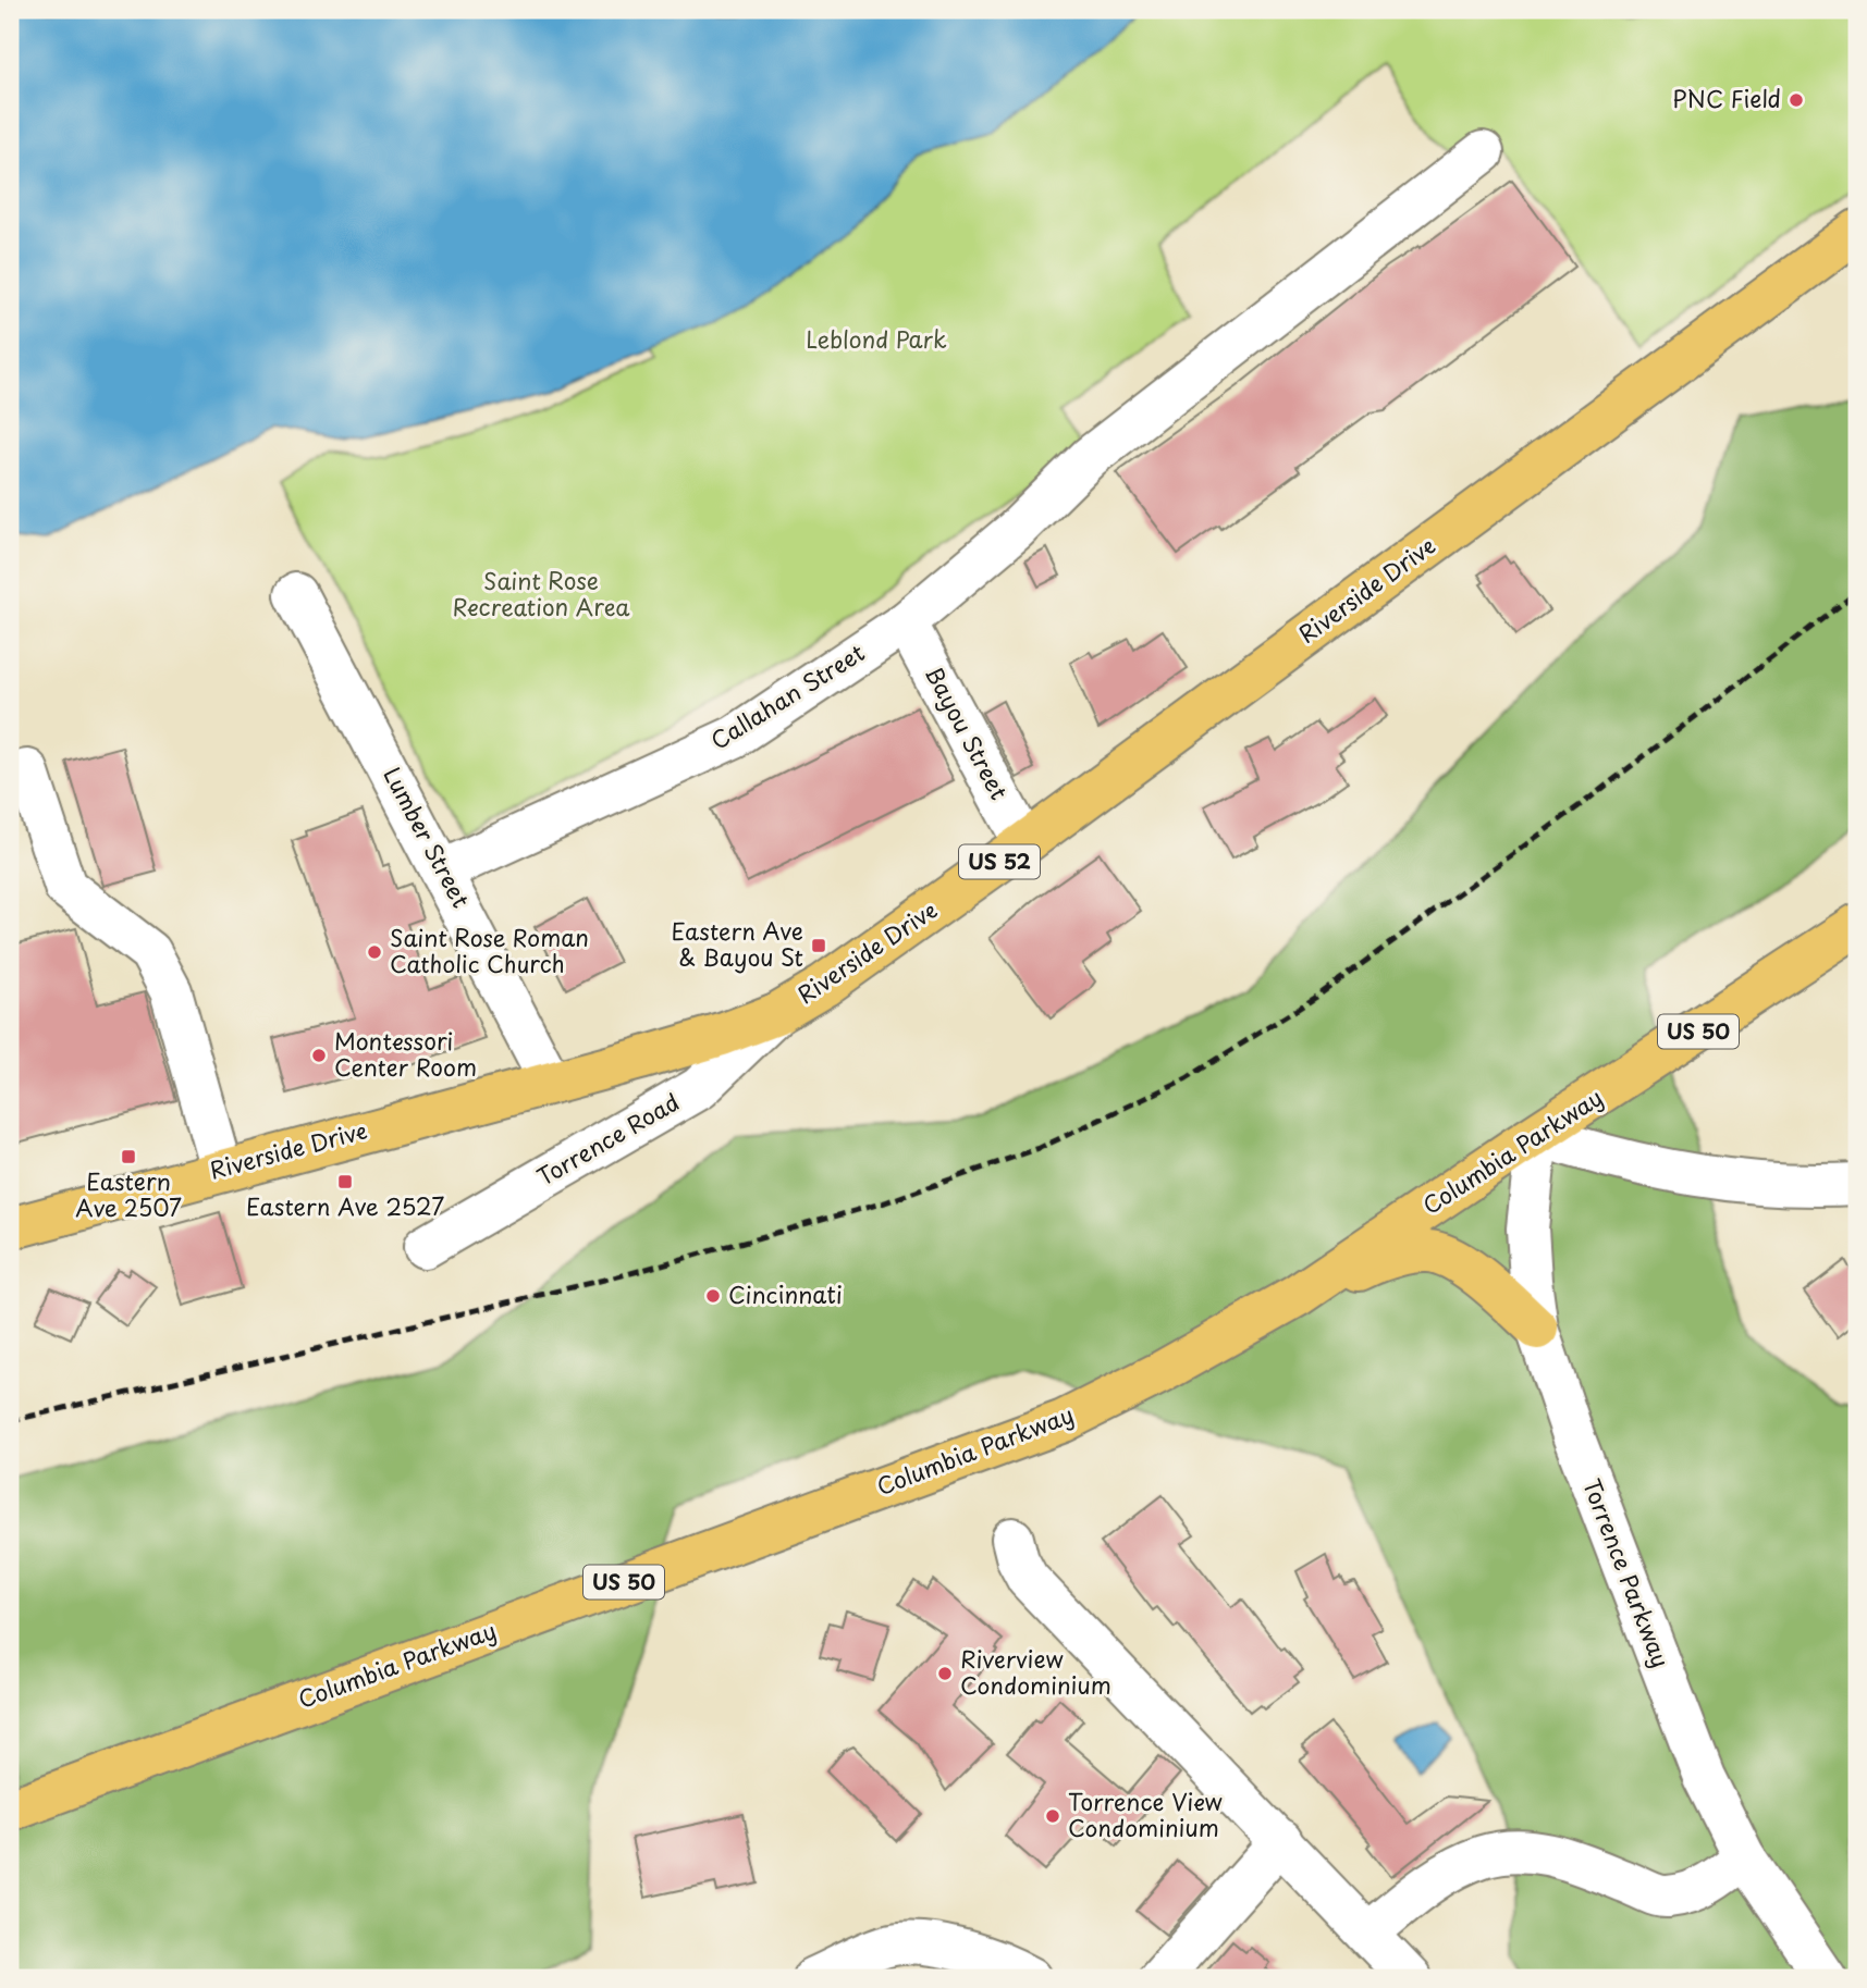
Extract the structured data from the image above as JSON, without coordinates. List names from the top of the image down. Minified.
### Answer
{"streets":{"main road":["Riverside Drive","US 52","US 50","Columbia Parkway"],"street":["Callahan Street","Bayou Street","Lumber Street","Torrence Road","Torrence Parkway"]},"crossings":[["Riverside Drive","Bayou Street"],["Riverside Drive","Lumber Street"],["Riverside Drive","Torrence Road"],["Callahan Street","Bayou Street"],["Callahan Street","Lumber Street"],["Columbia Parkway","Torrence Parkway"]],"parks":["Leblond Park","Saint Rose Recreation Area"],"places":{"other":["PNC Field","Saint Rose Roman Catholic Church","Montessori Center Room","Cincinnati","Riverview Condominium","Torrence View Condominium"],"transit":["Eastern Ave & Bayou St","Eastern Ave 2507","Eastern Ave 2527"]}}
